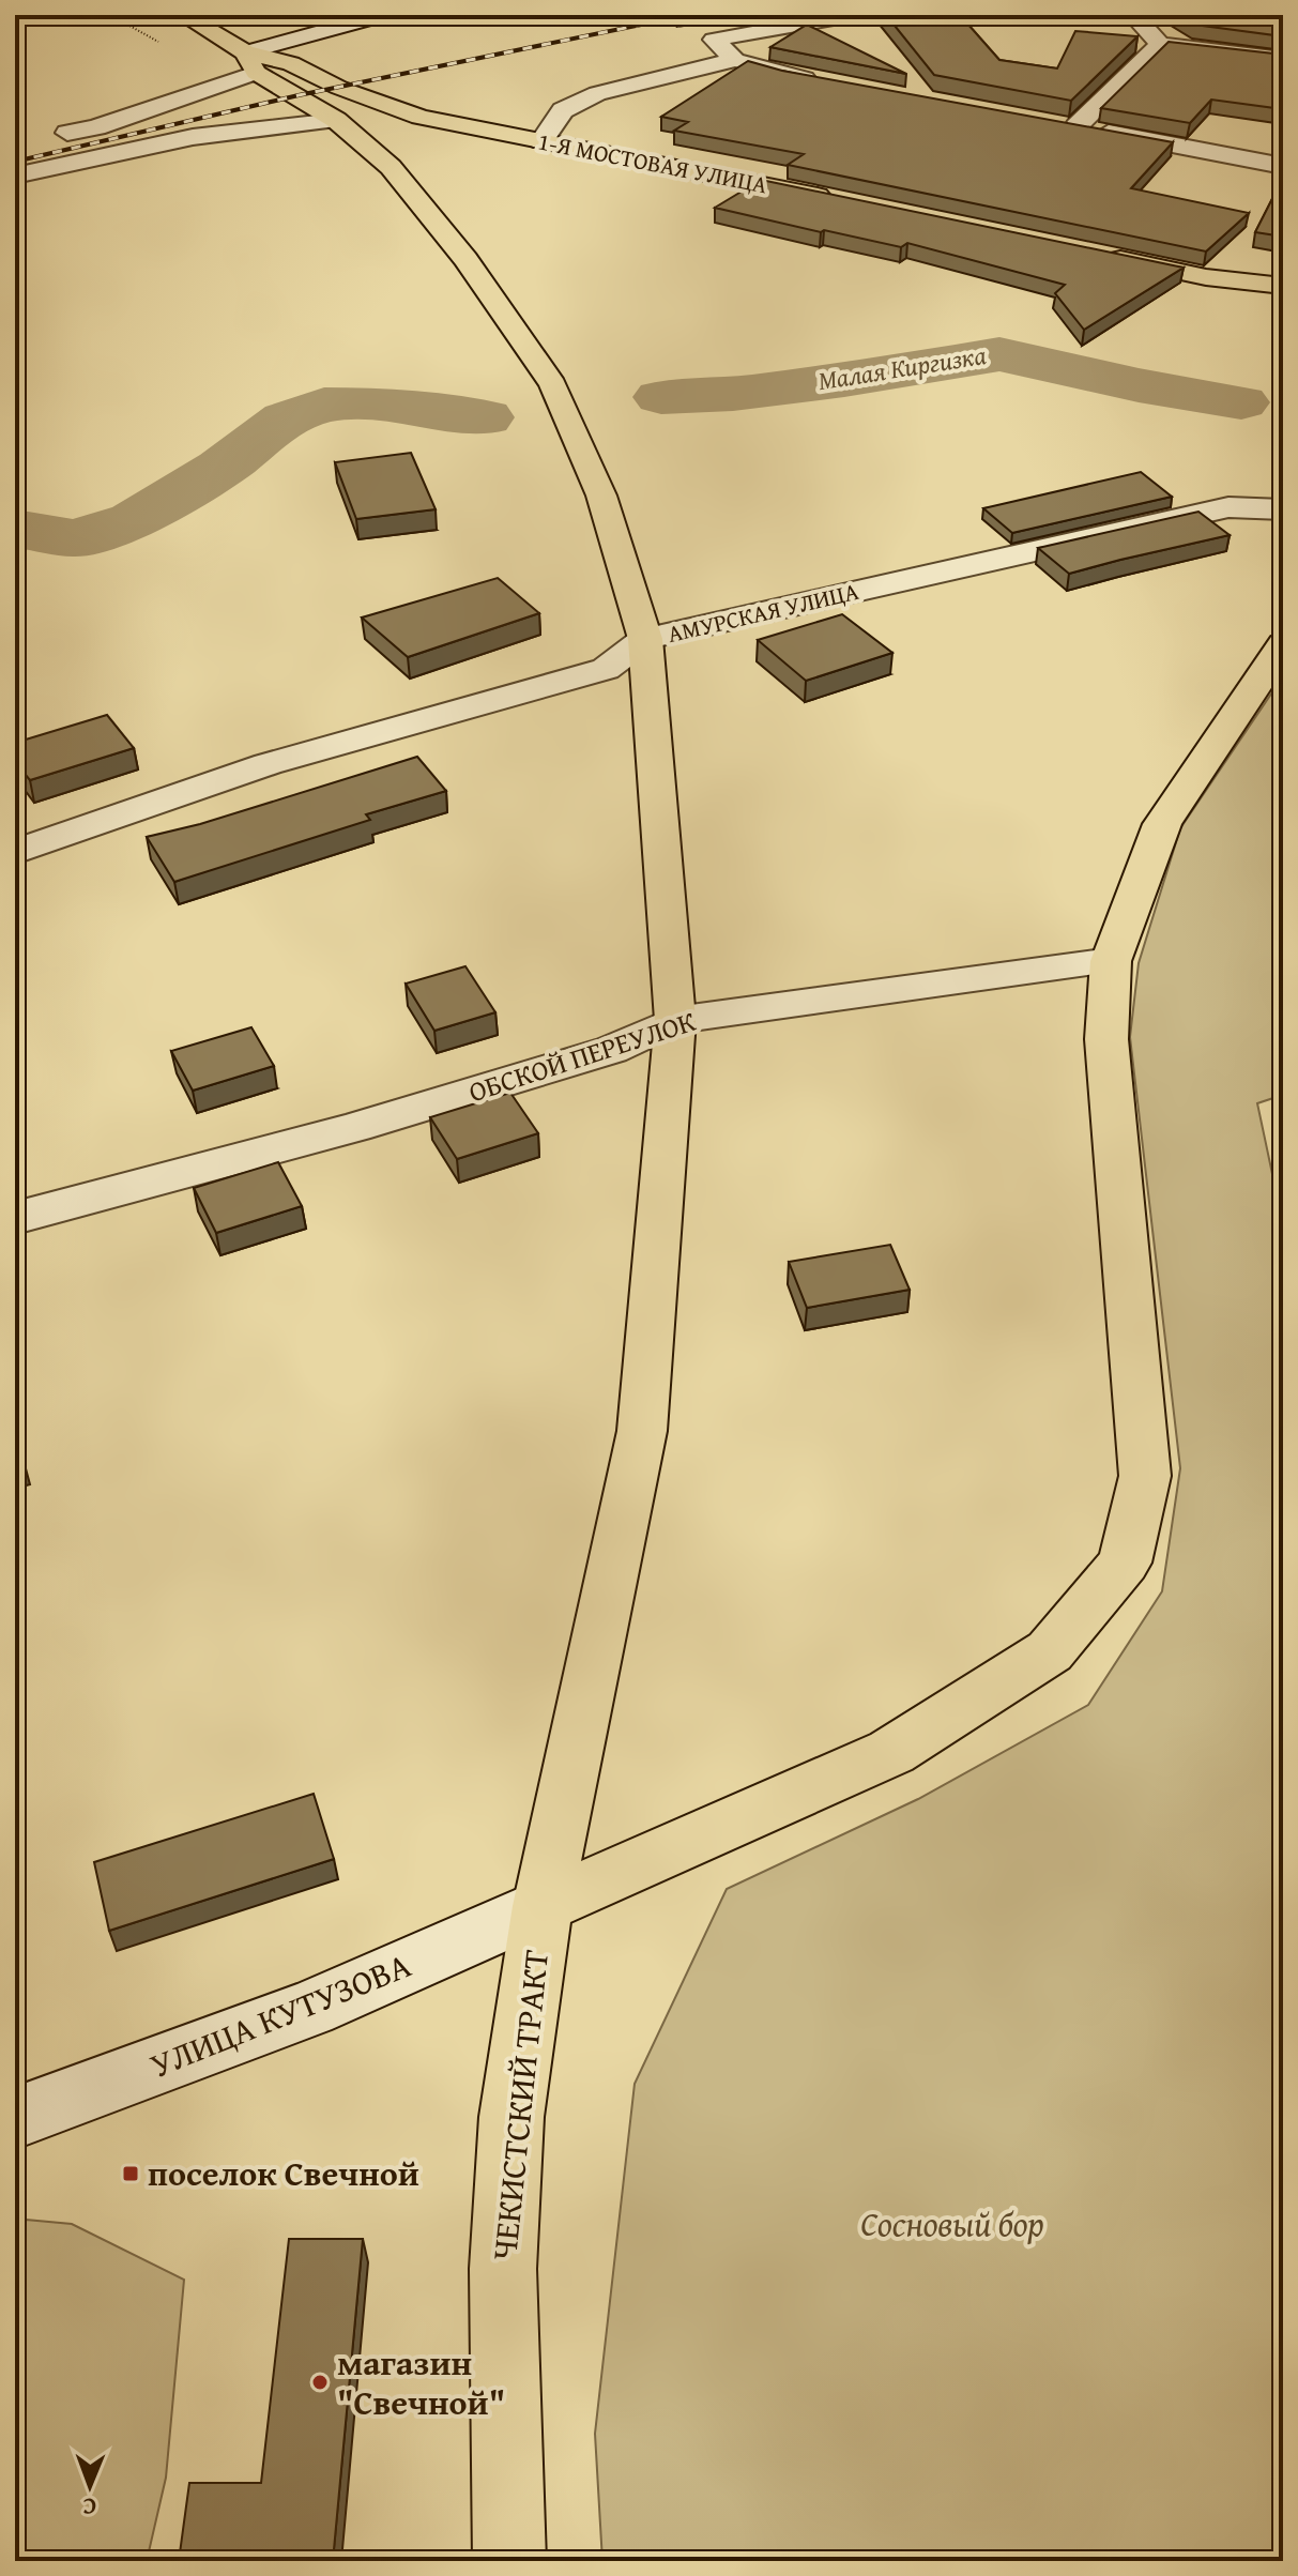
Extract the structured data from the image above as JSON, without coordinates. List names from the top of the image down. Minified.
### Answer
{"streets":{"main road":["1-Я МОСТОВАЯ УЛИЦА","ЧЕКИСТСКИЙ ТРАКТ"],"street":["АМУРСКАЯ УЛИЦА","ОБСКОЙ ПЕРЕУЛОК","УЛИЦА КУТУЗОВА"]},"crossings":[["1-Я МОСТОВАЯ УЛИЦА","ЧЕКИСТСКИЙ ТРАКТ"],["АМУРСКАЯ УЛИЦА","ЧЕКИСТСКИЙ ТРАКТ"],["ОБСКОЙ ПЕРЕУЛОК","ЧЕКИСТСКИЙ ТРАКТ"],["УЛИЦА КУТУЗОВА","ЧЕКИСТСКИЙ ТРАКТ"]],"water":["Малая Киргизка"],"parks":["Сосновый бор"],"places":{"transit":["поселок Свечной"],"other":["магазин \"Свечной\""]},"north":"bottom"}
